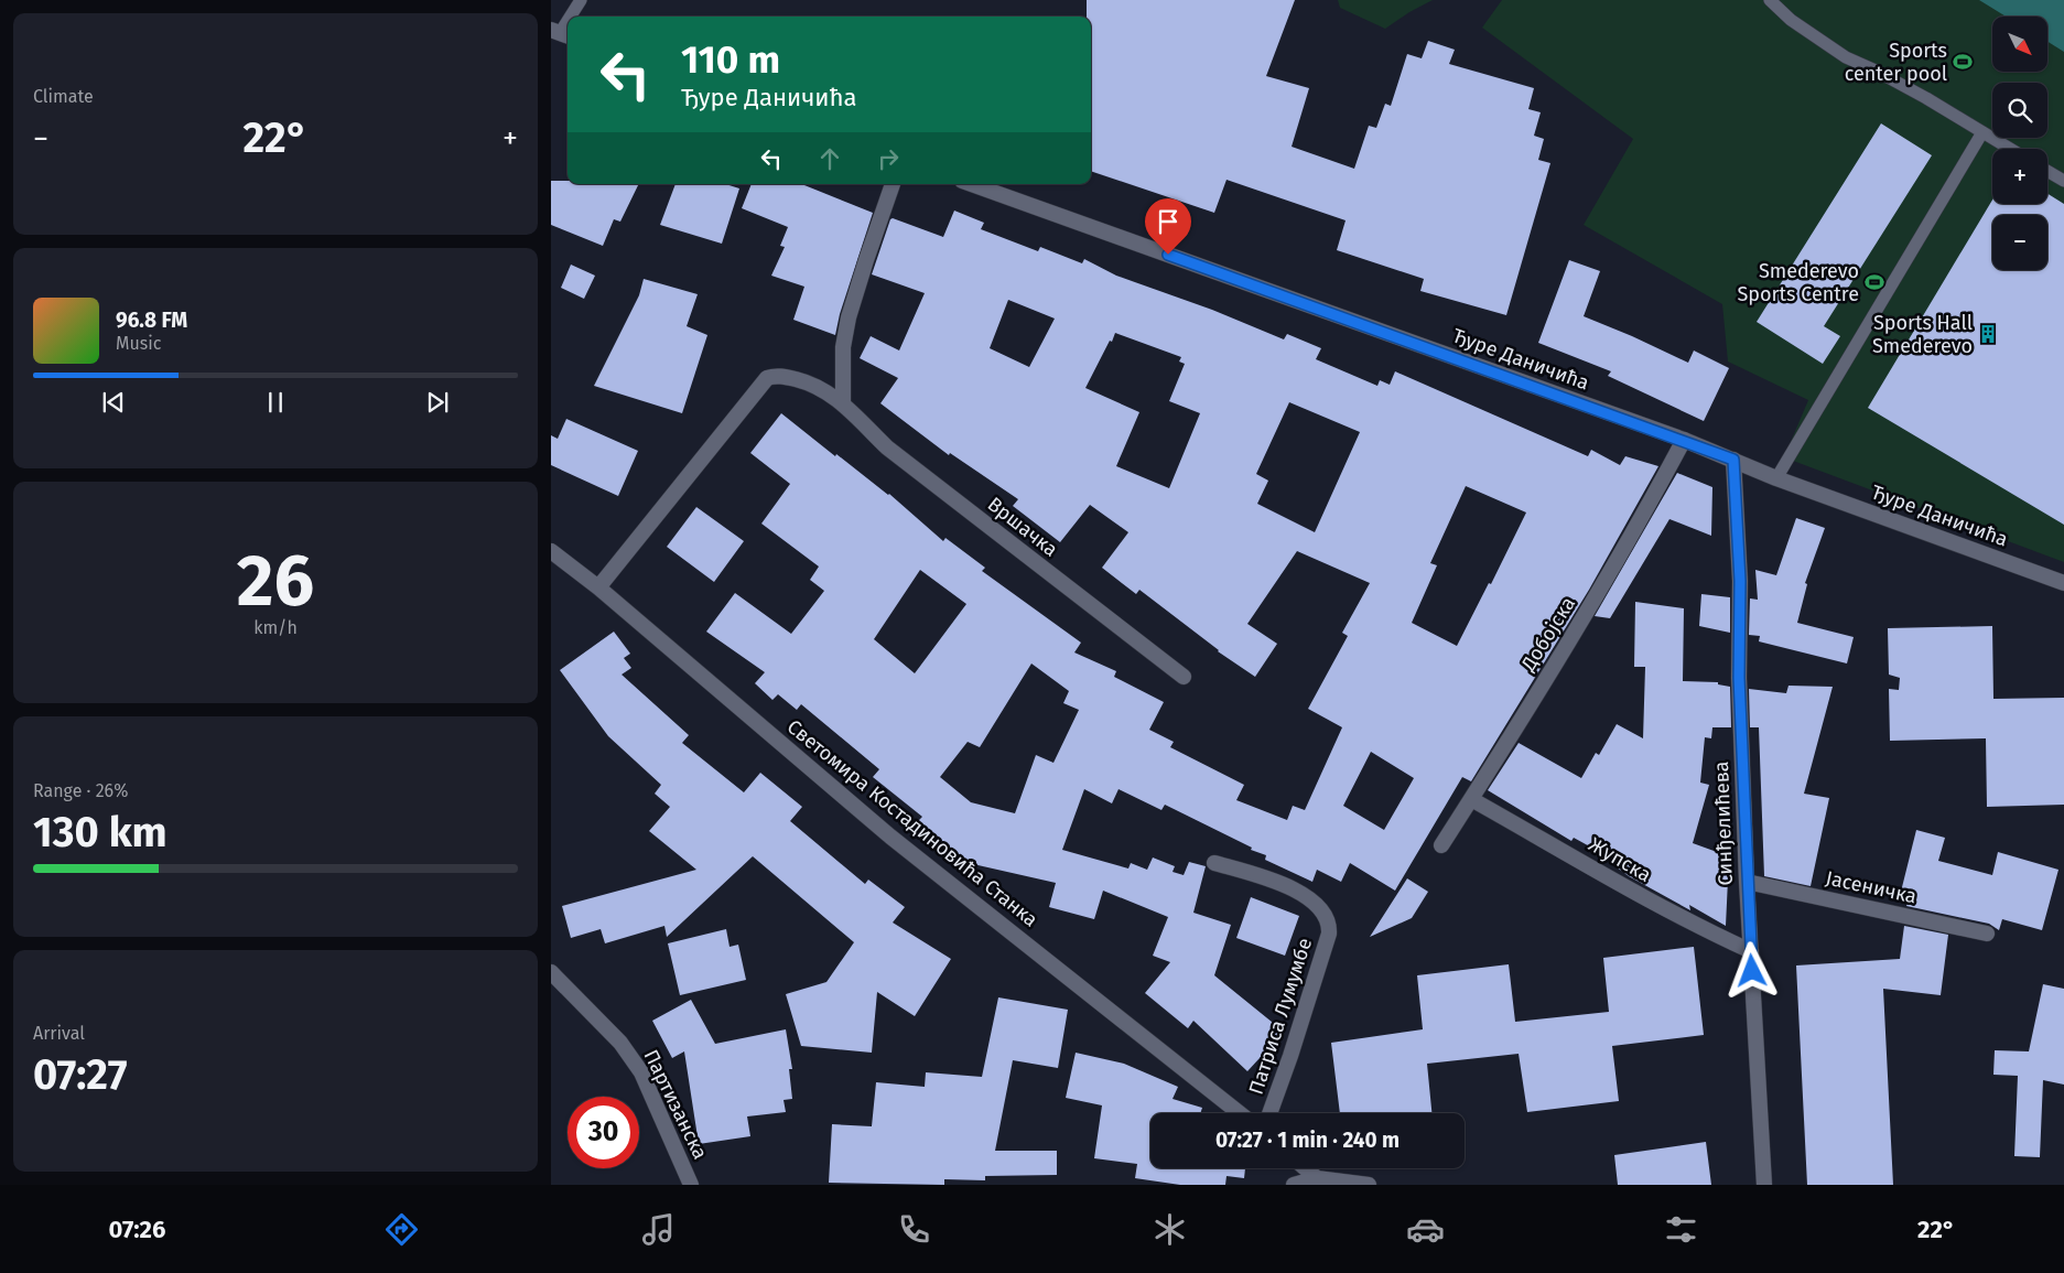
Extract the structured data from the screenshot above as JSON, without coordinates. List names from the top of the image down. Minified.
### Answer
{"streets":{"street":["Ђуре Даничића","Вршачка","Добојска","Светомира Костадиновића Станка","Синђелићева","Жупска","Јасеничка","Патриса Лумумбе","Партизанска"]},"crossings":[["Ђуре Даничића","Добојска"],["Ђуре Даничића","Синђелићева"],["Вршачка","Светомира Костадиновића Станка"],["Добојска","Жупска"],["Синђелићева","Жупска"],["Синђелићева","Јасеничка"]],"places":{"sports":["Sports center pool","Smederevo Sports Centre"],"building":["Sports Hall Smederevo"]},"north":"bottom right","page":{"tile":["Climate",["26","km/h"],["Range · 26%","130 km"],["Arrival","07:27"]],"map_buttons":["+","−"],"turn":["110 m","Ђуре Даничића"],"heat":["−","22°","+"],"song":["96.8 FM","Music"],"limit":"30","trip":"07:27 · 1 min · 240 m","tabs":["07:26","22°"]}}
